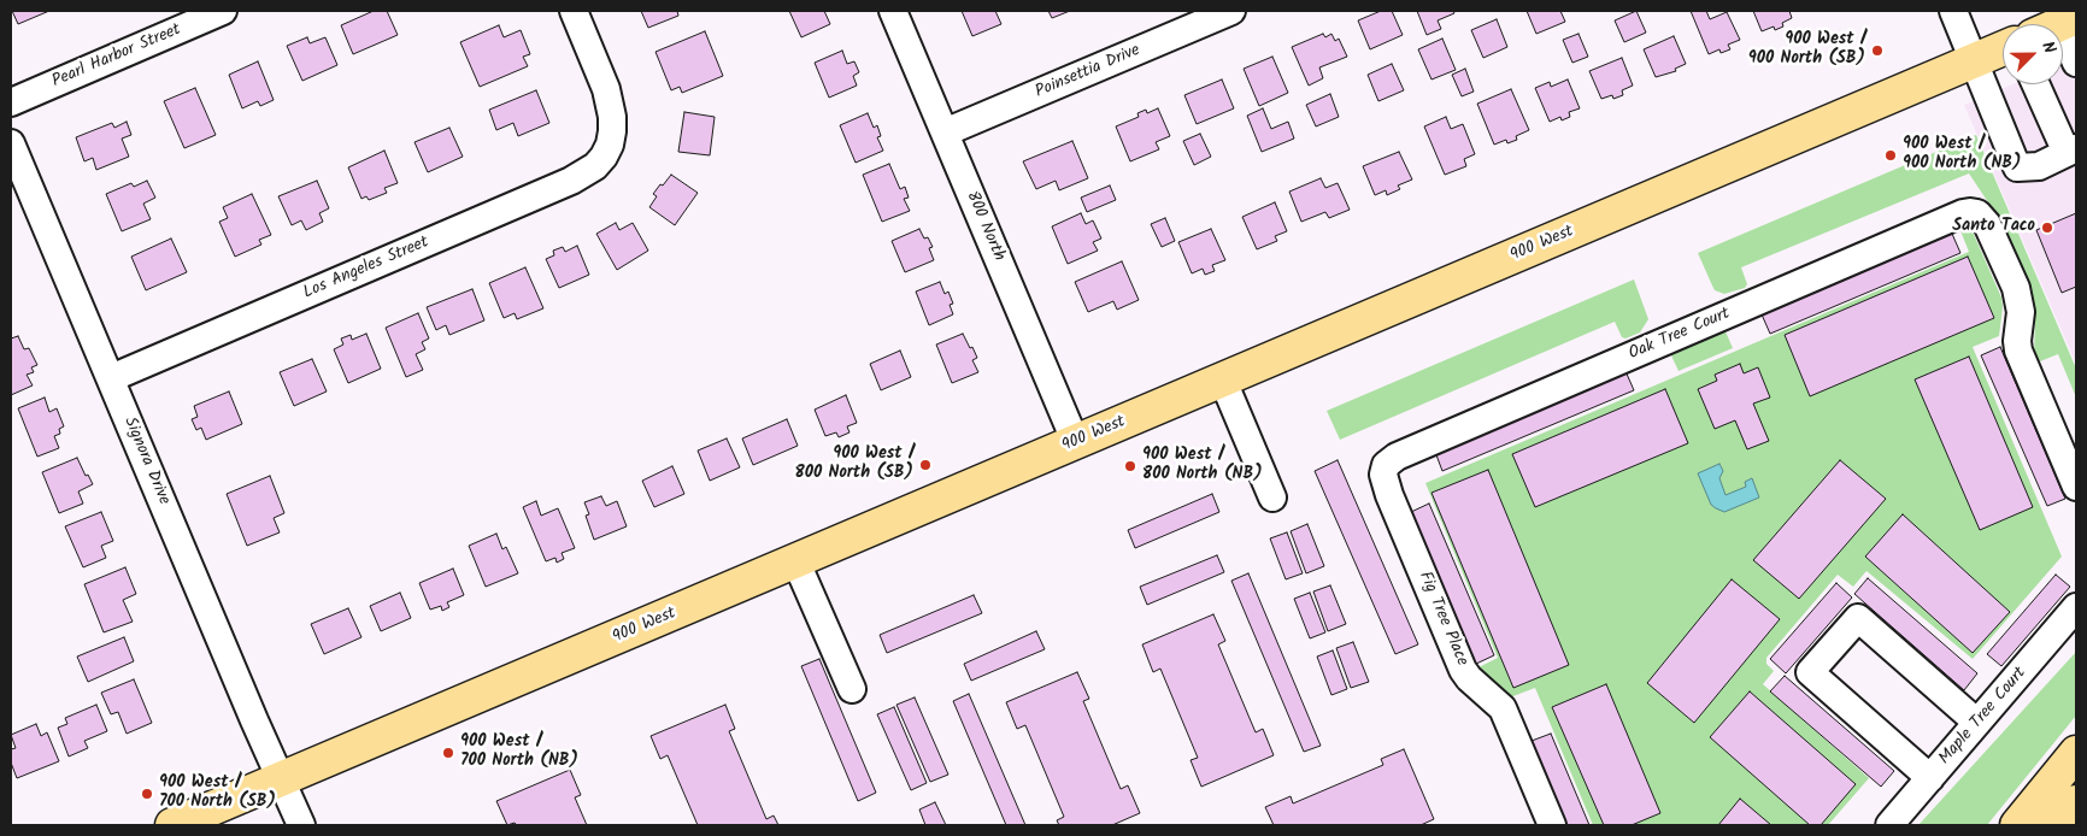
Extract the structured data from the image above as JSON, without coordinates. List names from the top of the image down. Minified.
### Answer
{"streets":{"main road":["900 West"],"street":["Pearl Harbor Street","Poinsettia Drive","800 North","Los Angeles Street","Oak Tree Court","Signora Drive","Fig Tree Place","Maple Tree Court"]},"crossings":[["Poinsettia Drive","800 North"],["800 North","900 West"],["900 West","Signora Drive"],["Los Angeles Street","Signora Drive"],["Oak Tree Court","Fig Tree Place"]],"places":["900 West / 900 North (SB)","900 West / 900 North (NB)","Santo Taco","900 West / 800 North (SB)","900 West / 800 North (NB)","900 West / 700 North (NB)","900 West / 700 North (SB)"],"north":"top right"}
